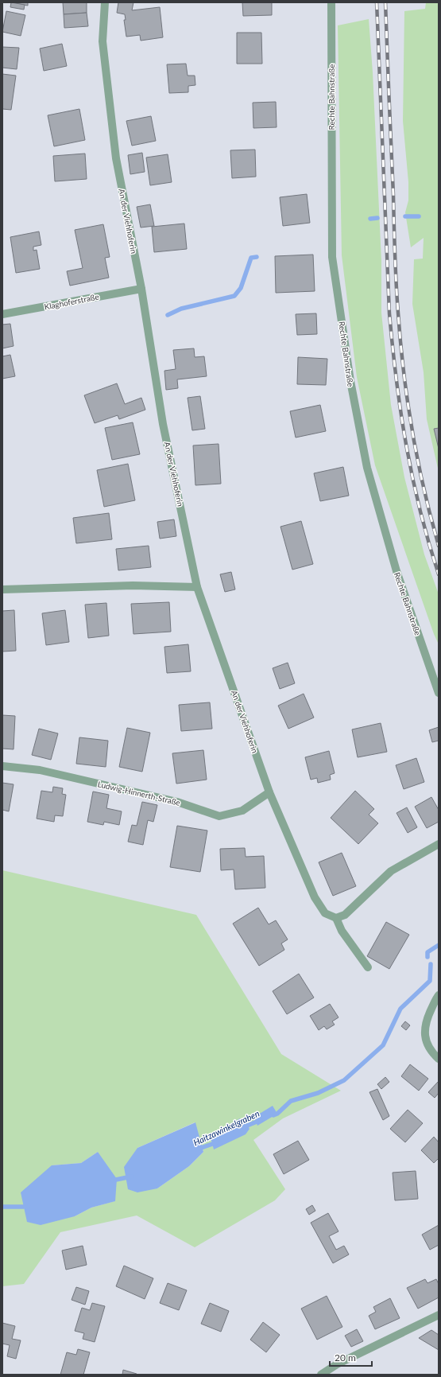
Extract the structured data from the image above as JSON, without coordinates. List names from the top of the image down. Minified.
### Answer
{"streets":{"street":["Rechte Bahnstraße","An der Viehhoferin","Klaghoferstraße","Ludwig-Hinnerth-Straße"]},"crossings":[["An der Viehhoferin","Klaghoferstraße"],["An der Viehhoferin","Ludwig-Hinnerth-Straße"]],"water":["Haitzawinkelgraben"],"scale_bar":"20 m"}
